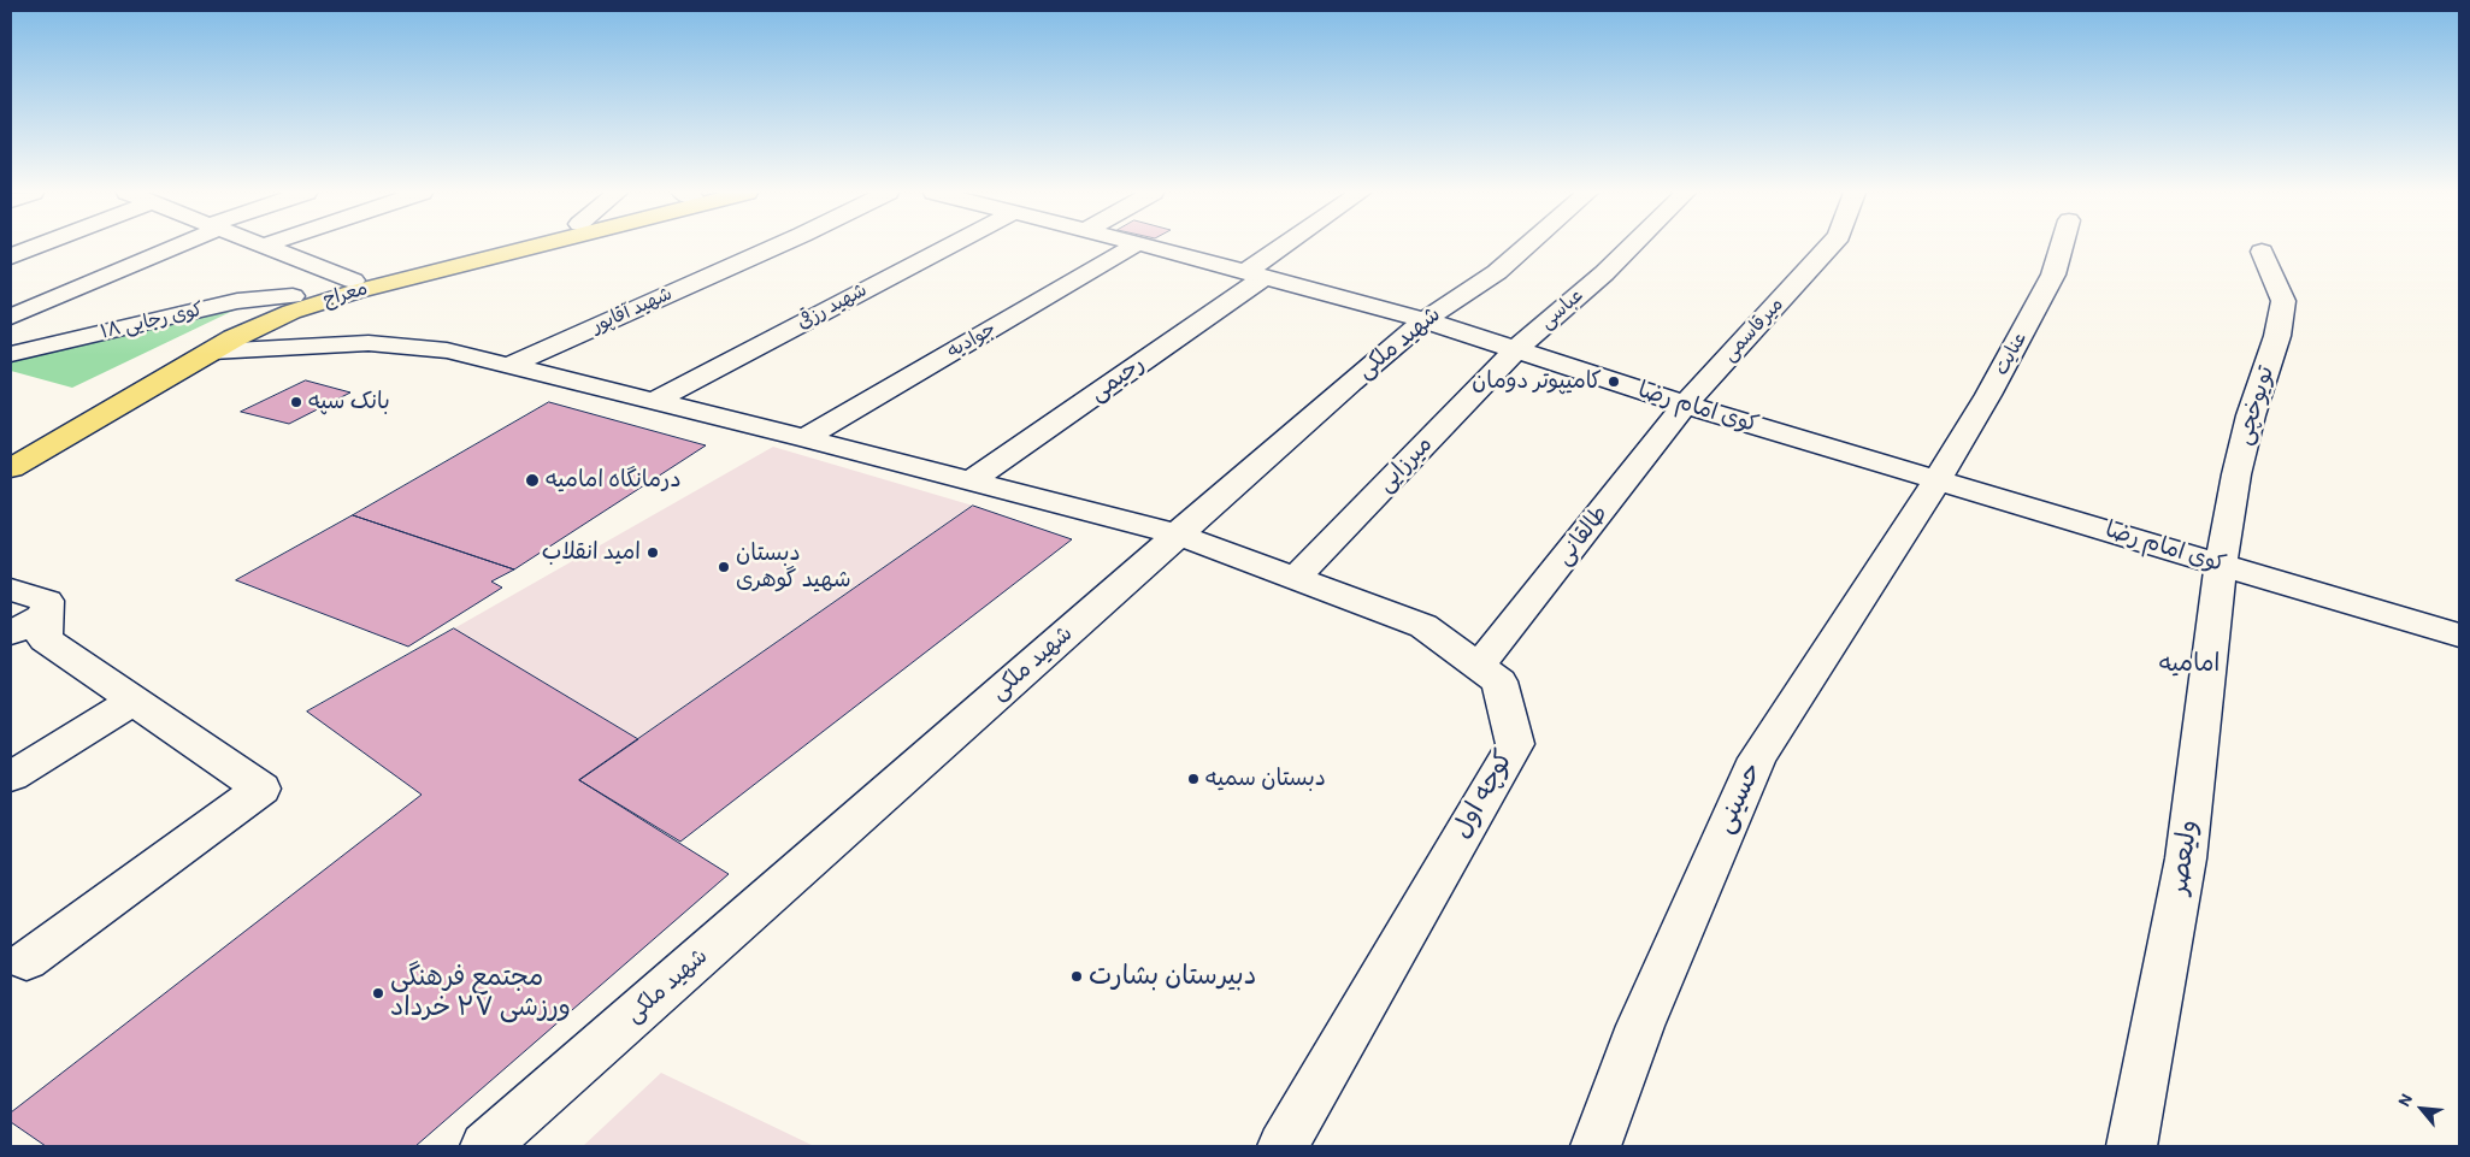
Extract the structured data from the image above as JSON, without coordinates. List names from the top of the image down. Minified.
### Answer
{"streets":{"main road":["معراج"],"street":["شهید رزقی","عباسی","شهید آقاپور","کوی رجایی ۱۸","میرقاسمی","جوادیه","شهید ملکی","عنایت","رحیمی","تویوخچی","کوی امام رضا","میرزایی","طالقانی","کوچه اول","حسینی","ولیعصر"]},"crossings":[["معراج","کوی رجایی ۱۸"],["معراج","کوچه اول"],["شهید رزقی","کوچه اول"],["عباسی","کوی امام رضا"],["عباسی","میرزایی"],["شهید آقاپور","کوچه اول"],["میرقاسمی","کوی امام رضا"],["میرقاسمی","طالقانی"],["جوادیه","کوچه اول"],["شهید ملکی","کوی امام رضا"],["شهید ملکی","کوچه اول"],["عنایت","کوی امام رضا"],["عنایت","حسینی"],["رحیمی","کوی امام رضا"],["رحیمی","کوچه اول"],["تویوخچی","کوی امام رضا"],["تویوخچی","ولیعصر"],["کوی امام رضا","میرزایی"],["کوی امام رضا","طالقانی"],["کوی امام رضا","حسینی"],["کوی امام رضا","ولیعصر"],["میرزایی","کوچه اول"],["طالقانی","کوچه اول"]],"districts":["امامیه"],"places":["کامیپوتر دومان","بانک سپه","درمانگاه امامیه","امید انقلاب","دبستان شهید گوهری","دبستان سمیه","دبیرستان بشارت","مجتمع فرهنگی ورزشی ۲۷ خرداد"],"north":"top left"}
